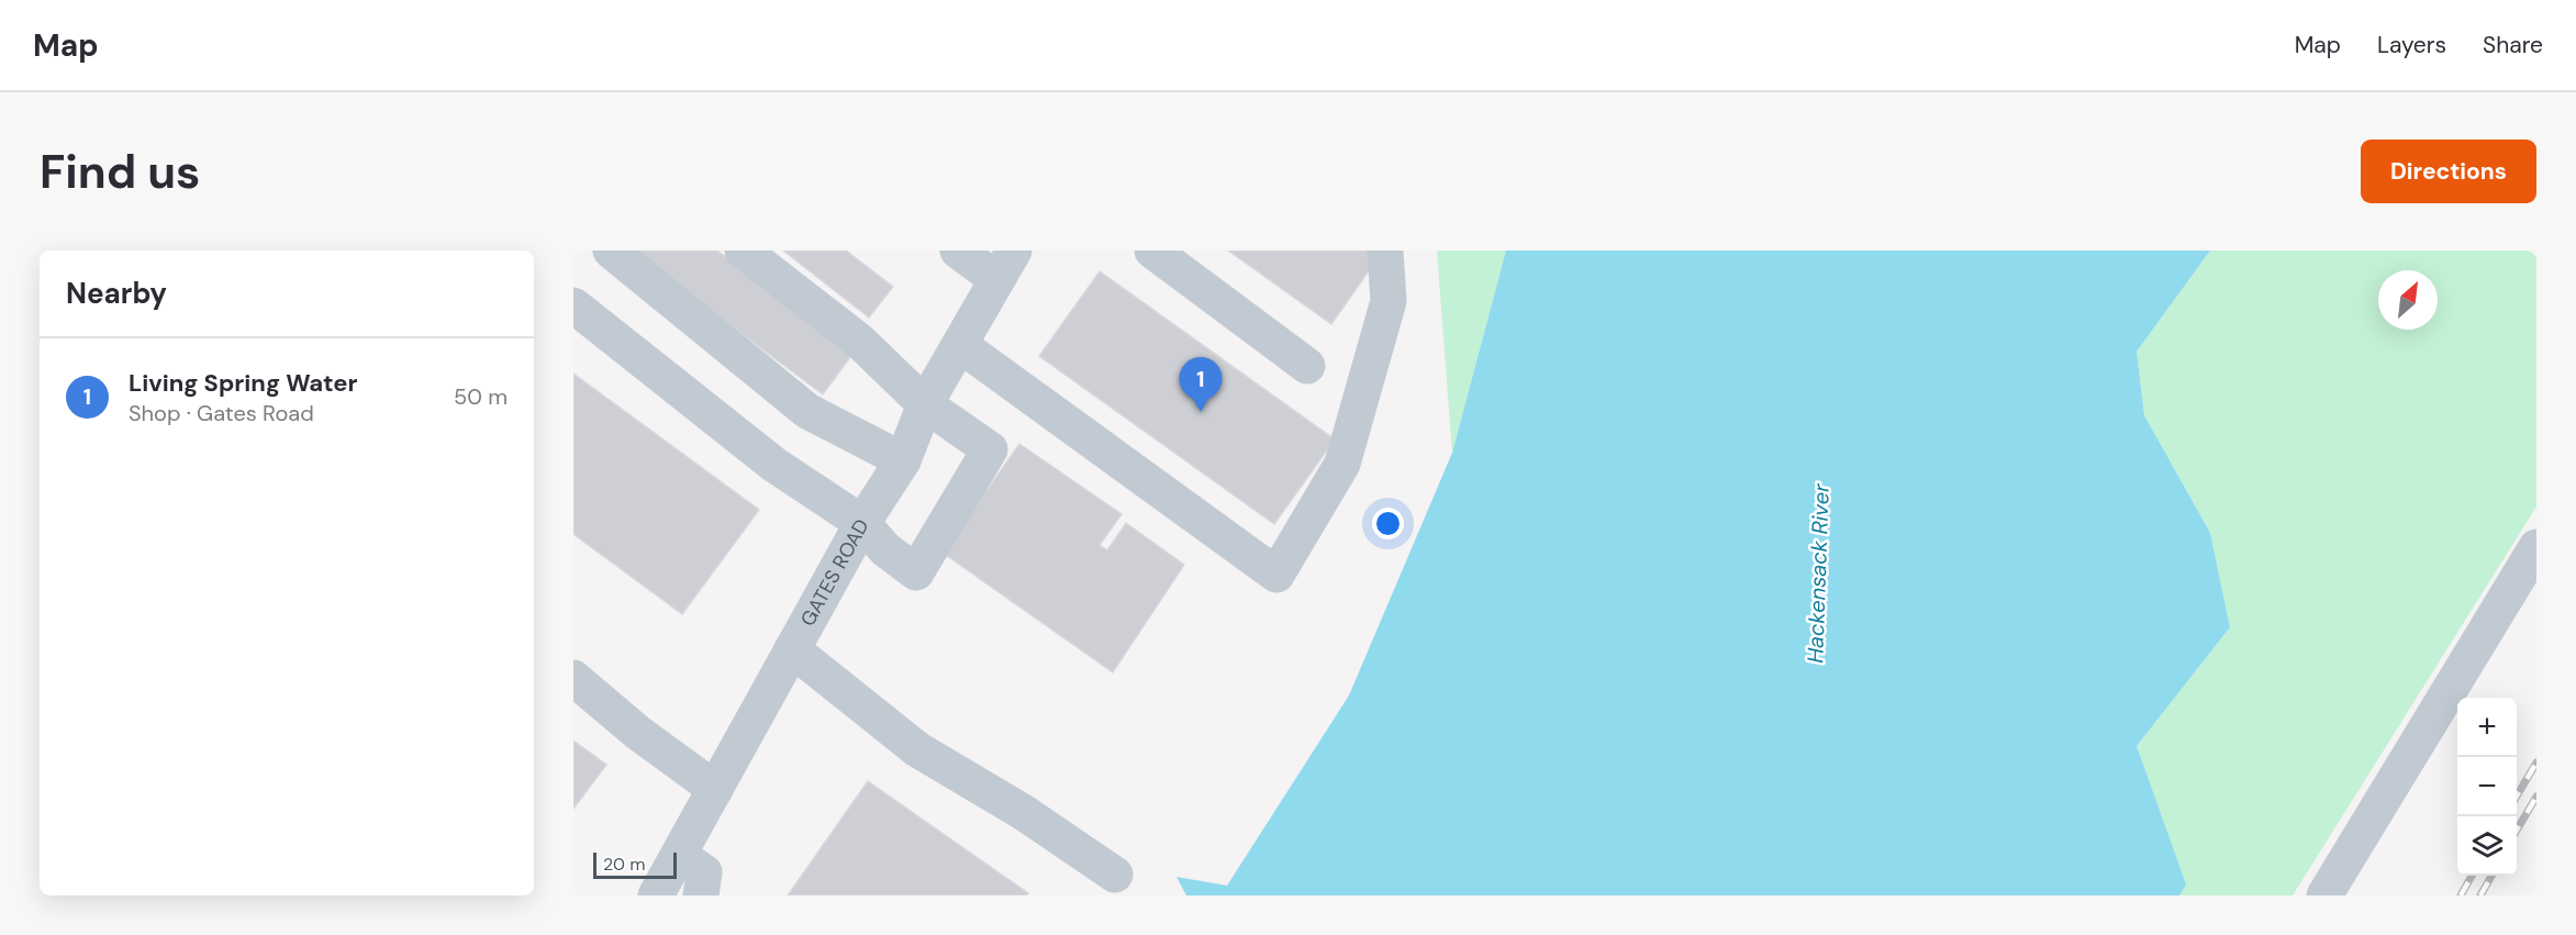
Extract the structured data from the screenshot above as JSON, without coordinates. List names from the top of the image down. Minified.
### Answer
{"streets":{"street":["GATES ROAD"]},"water":["Hackensack River"],"scale_bar":"20 m","north":"top right","page":{"header":"Map","nav":["Map","Layers","Share"],"buttons":"Directions","title":"Find us","heading":"Nearby","list":[{"mark":"1","name":"Living Spring Water","note":"Shop · Gates Road","value":"50 m"}],"pins":"1","map_buttons":["+","−"],"scale":"20 m"}}
